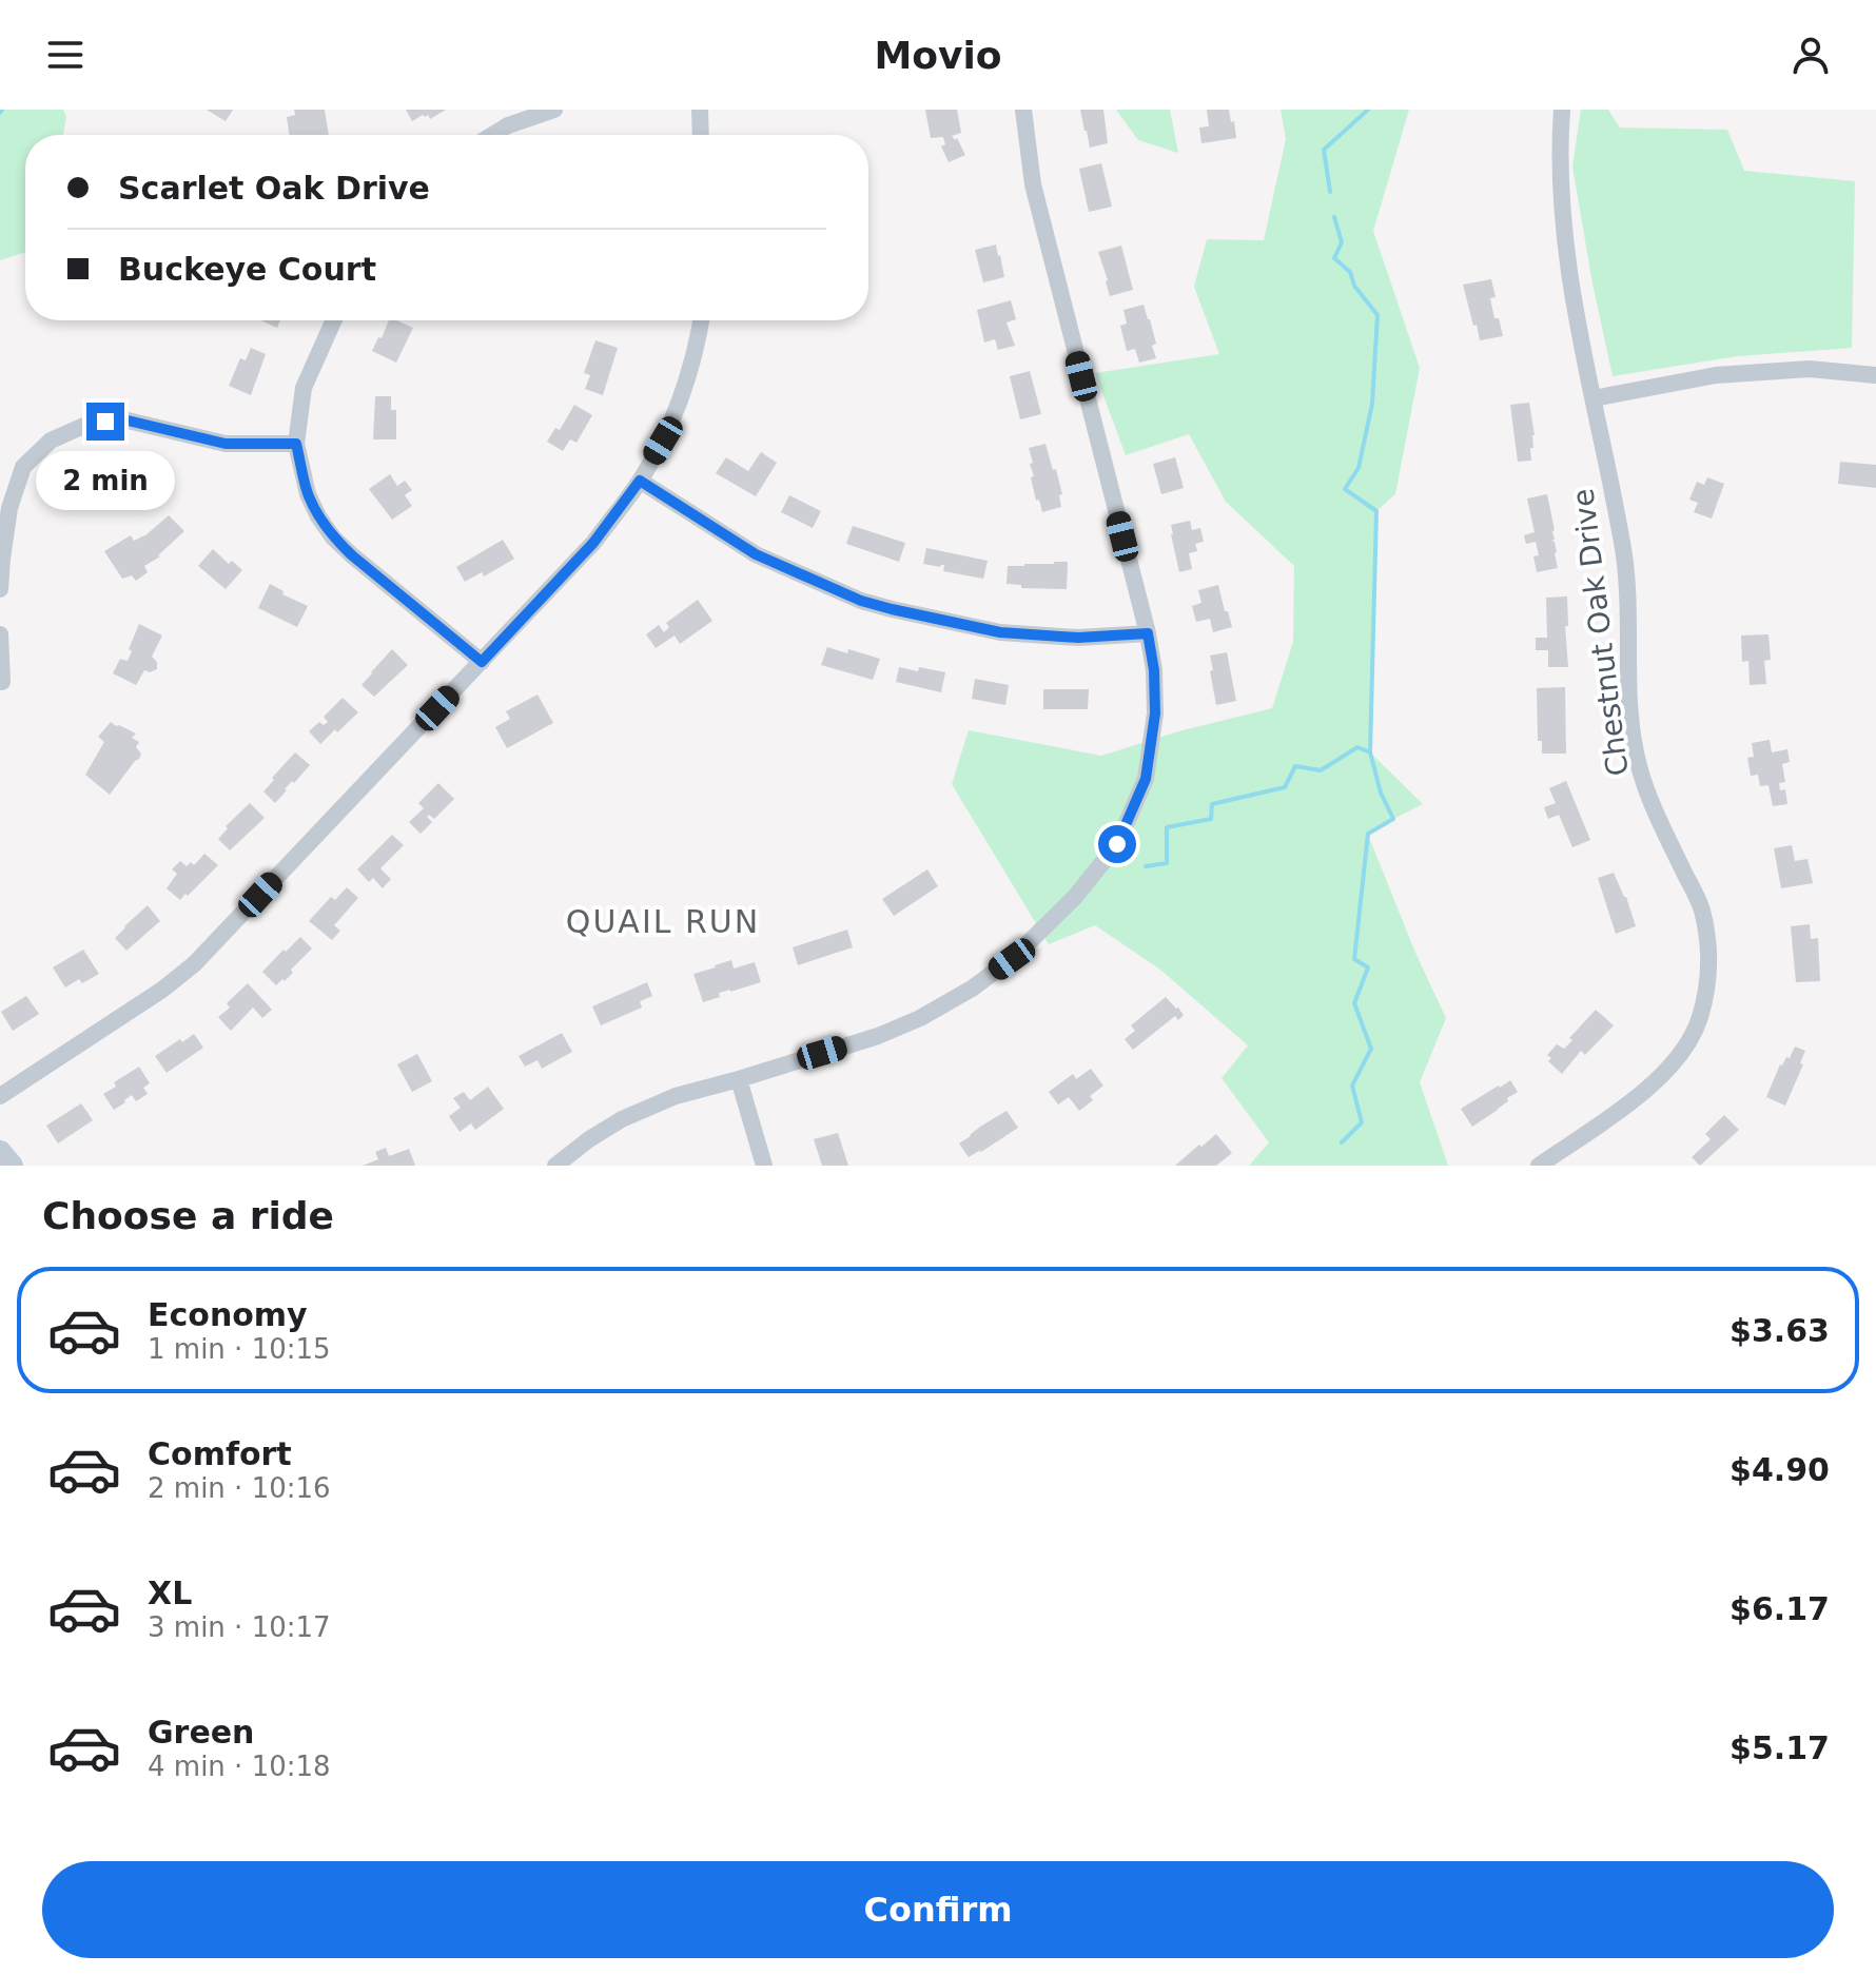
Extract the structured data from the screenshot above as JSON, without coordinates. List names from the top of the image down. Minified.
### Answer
{"streets":{"street":["Chestnut Oak Drive"]},"districts":["QUAIL RUN"],"page":{"header":"Movio","banner":["Scarlet Oak Drive","Buckeye Court"],"bubble":"2 min","heading":"Choose a ride","list":[{"name":"Economy","note":"1 min · 10:15","value":"$3.63"},{"name":"Comfort","note":"2 min · 10:16","value":"$4.90"},{"name":"XL","note":"3 min · 10:17","value":"$6.17"},{"name":"Green","note":"4 min · 10:18","value":"$5.17"}],"buttons":"Confirm"}}
